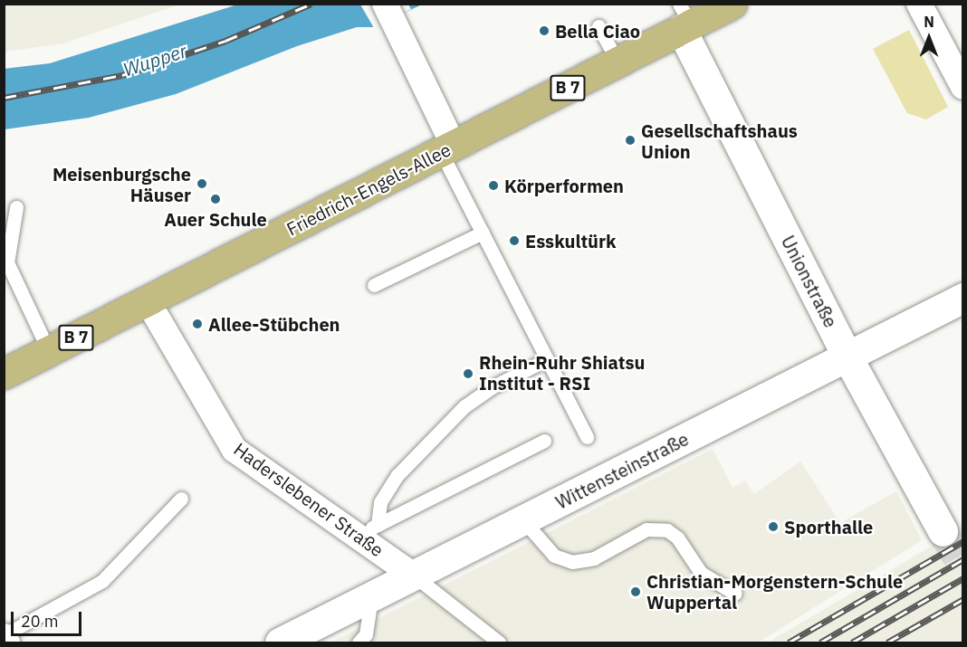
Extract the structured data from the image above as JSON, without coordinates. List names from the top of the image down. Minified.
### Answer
{"streets":{"main road":["B 7","Friedrich-Engels-Allee"],"street":["Unionstraße","Wittensteinstraße","Haderslebener Straße"]},"crossings":[["Friedrich-Engels-Allee","Unionstraße"],["Friedrich-Engels-Allee","Haderslebener Straße"],["Unionstraße","Wittensteinstraße"],["Wittensteinstraße","Haderslebener Straße"]],"water":["Wupper"],"places":["Bella Ciao","Gesellschaftshaus Union","Meisenburgsche Häuser","Körperformen","Auer Schule","Esskultürk","Allee-Stübchen","Rhein-Ruhr Shiatsu Institut - RSI","Sporthalle","Christian-Morgenstern-Schule Wuppertal"],"scale_bar":"20 m","north":"top"}
